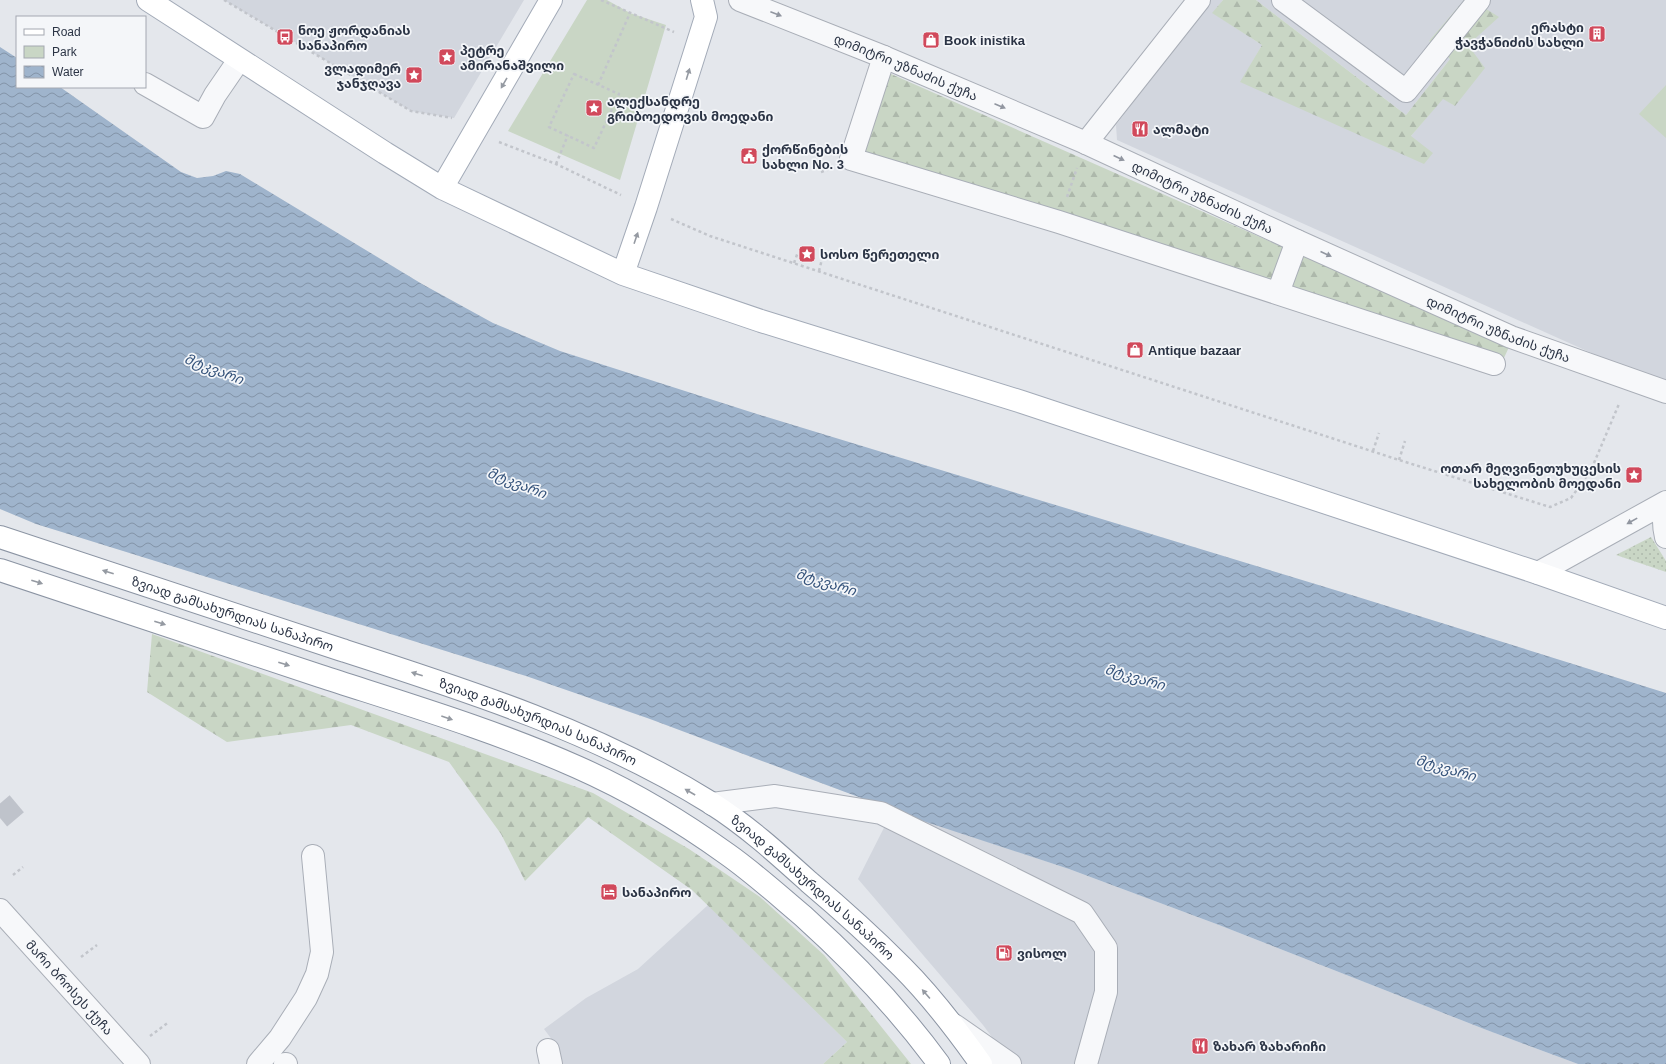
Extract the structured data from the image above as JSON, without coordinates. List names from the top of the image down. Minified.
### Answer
{"streets":{"main road":["ზვიად გამსახურდიას სანაპირო"],"street":["დიმიტრი უზნაძის ქუჩა","მარი ბროსეს ქუჩა"]},"water":["მტკვარი"],"places":{"building":["ერასტი ჭავჭანიძის სახლი"],"bus stop":["ნოე ჟორდანიას სანაპირო"],"shop":["Book inistika","Antique bazaar"],"place":["პეტრე ამირანაშვილი","ვლადიმერ ჯანჯღავა","ალექსანდრე გრიბოედოვის მოედანი","სოსო წერეთელი","ოთარ მეღვინეთუხუცესის სახელობის მოედანი"],"restaurant":["ალმატი","ზახარ ზახარიჩი"],"public building":["ქორწინების სახლი No. 3"],"hotel":["სანაპირო"],"fuel station":["ვისოლ"]},"legend":["Road","Park","Water"]}
